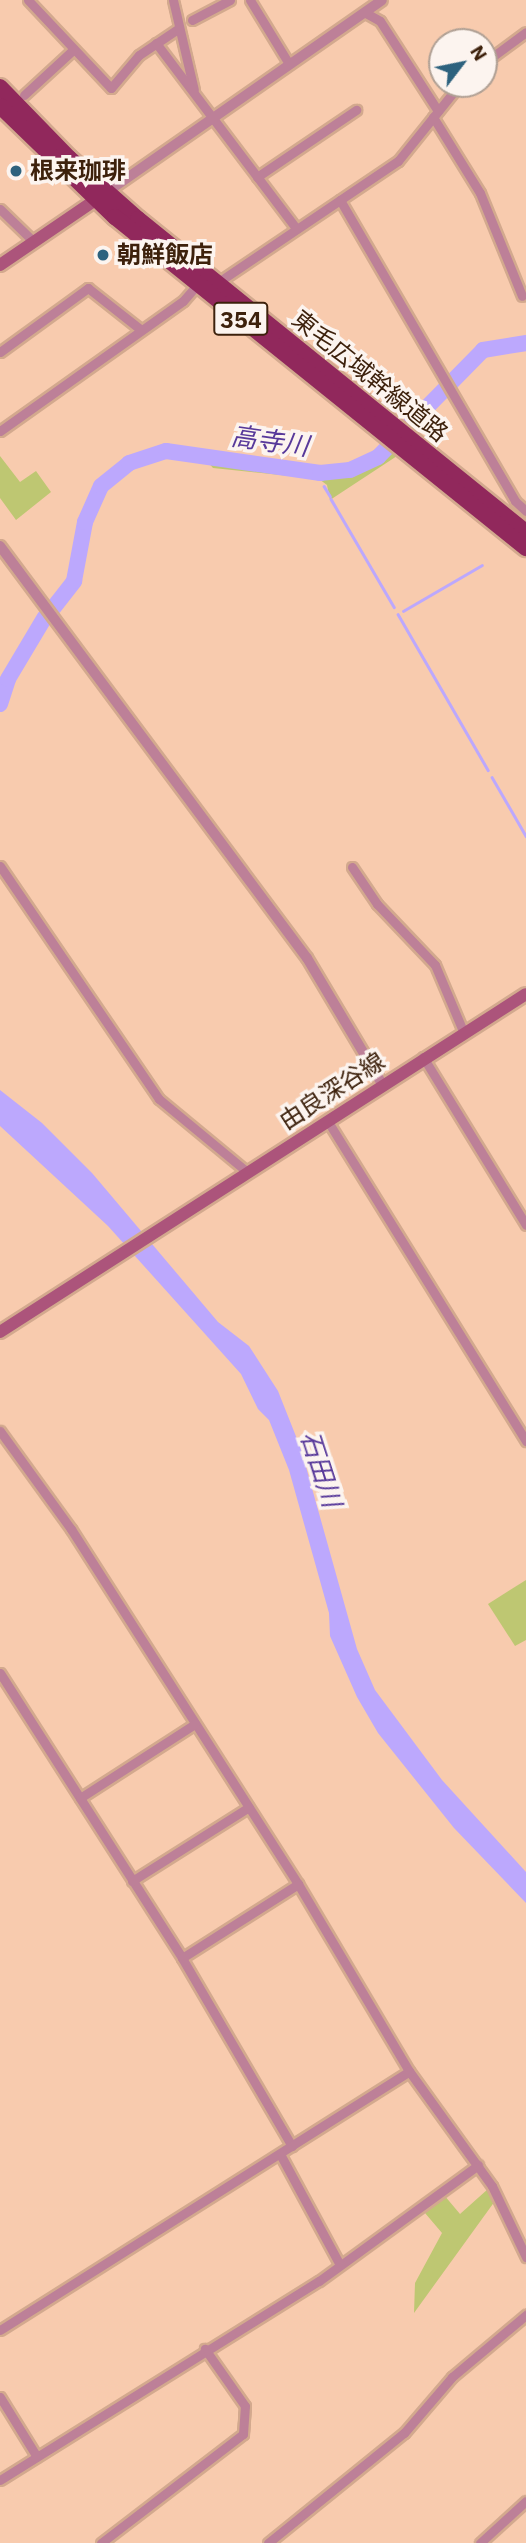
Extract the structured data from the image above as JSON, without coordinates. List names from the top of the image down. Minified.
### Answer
{"streets":{"highway":["354","東毛広域幹線道路"],"main road":["由良深谷線"]},"water":["高寺川","石田川"],"places":["根来珈琲","朝鮮飯店"],"north":"top right"}
